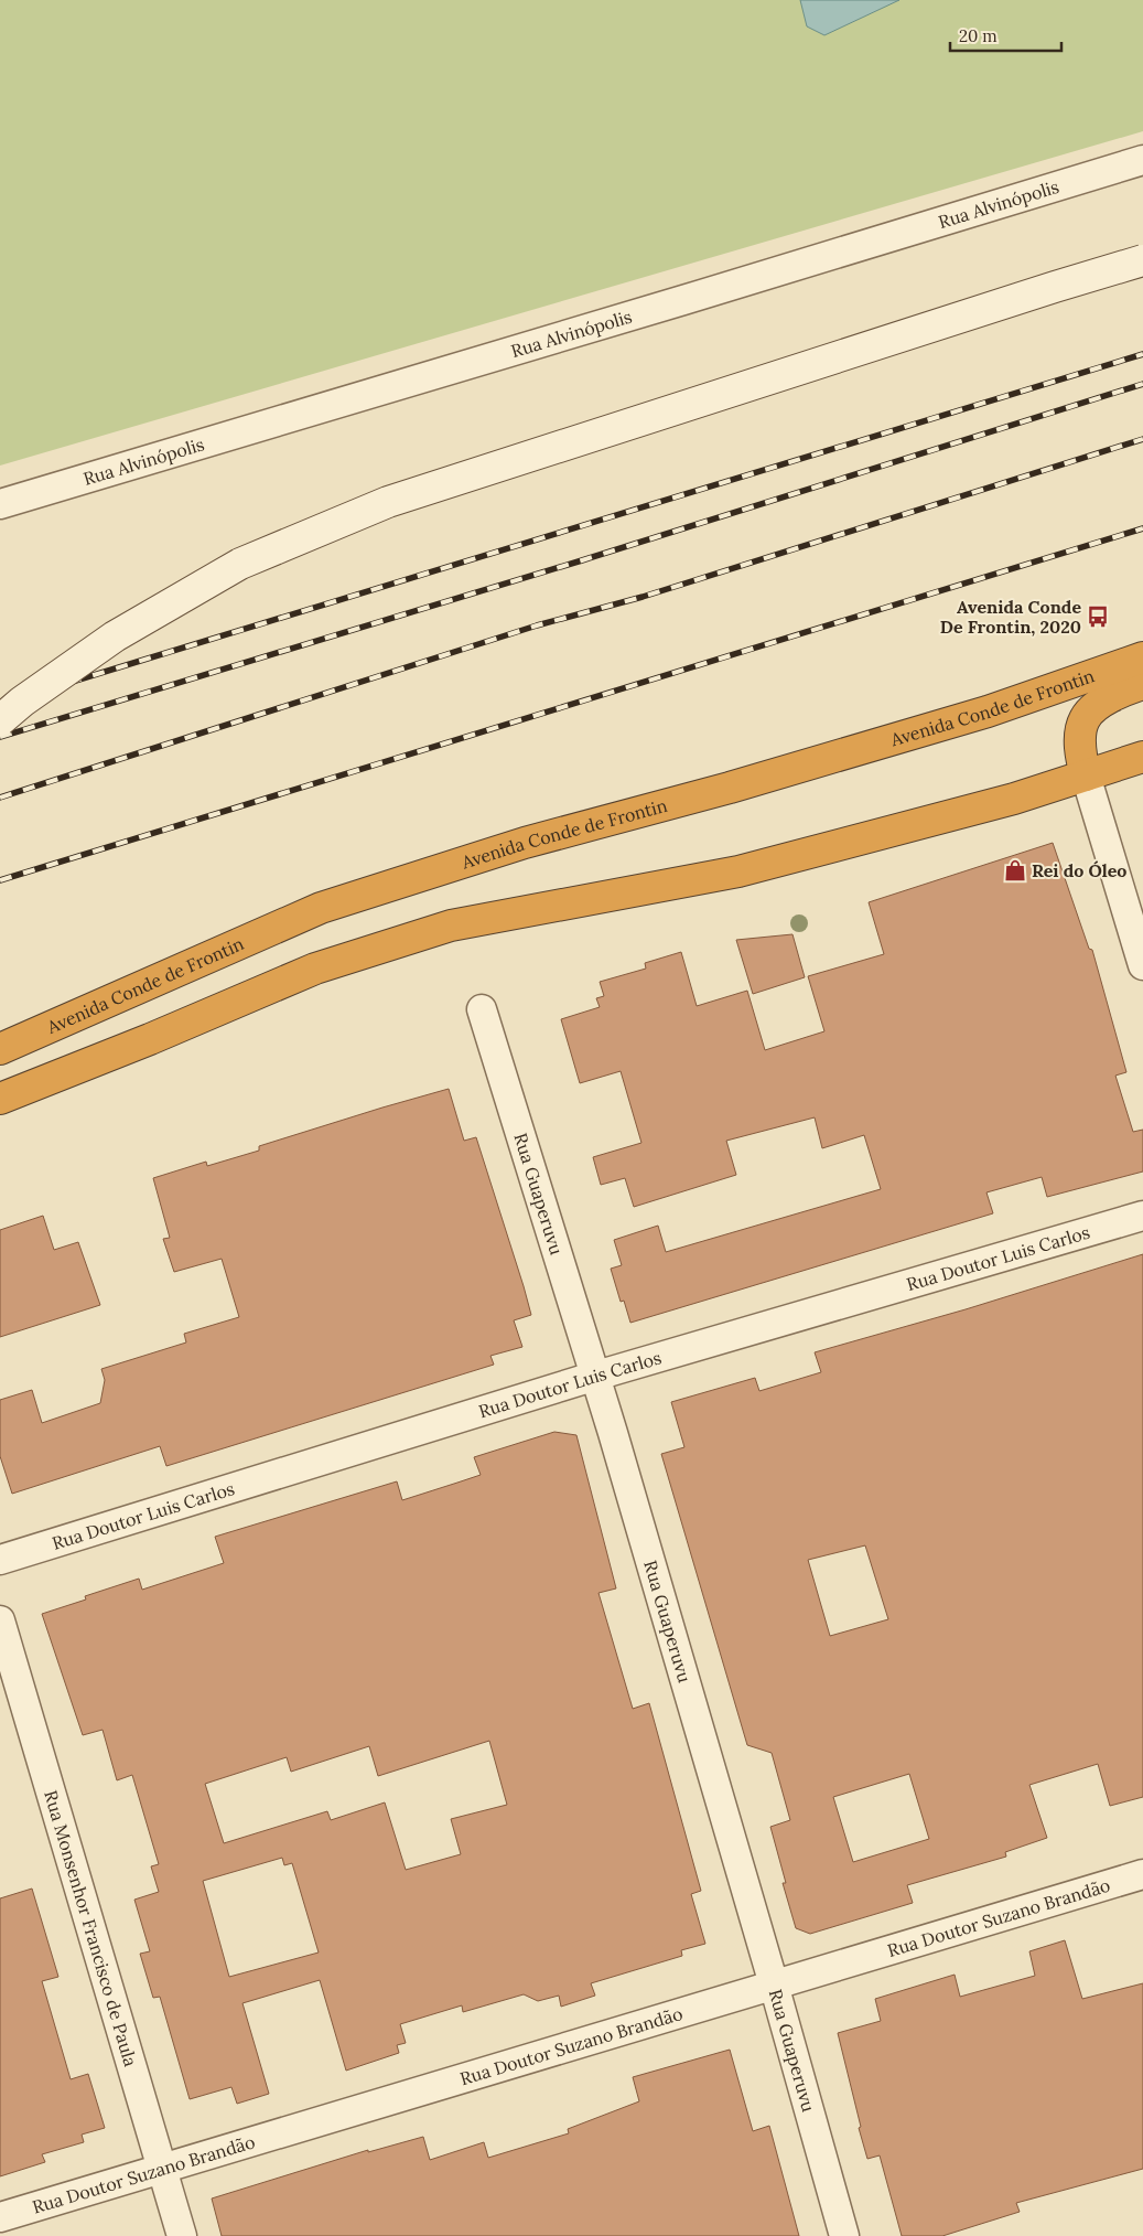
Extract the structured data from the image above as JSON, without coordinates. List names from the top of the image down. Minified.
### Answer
{"streets":{"highway":["Avenida Conde de Frontin"],"street":["Rua Alvinópolis","Rua Guaperuvu","Rua Doutor Luis Carlos","Rua Doutor Suzano Brandão","Rua Monsenhor Francisco de Paula"]},"crossings":[["Rua Guaperuvu","Rua Doutor Luis Carlos"],["Rua Guaperuvu","Rua Doutor Suzano Brandão"],["Rua Doutor Suzano Brandão","Rua Monsenhor Francisco de Paula"]],"places":{"bus stop":["Avenida Conde De Frontin, 2020"],"shop":["Rei do Óleo"]},"scale_bar":"20 m"}
